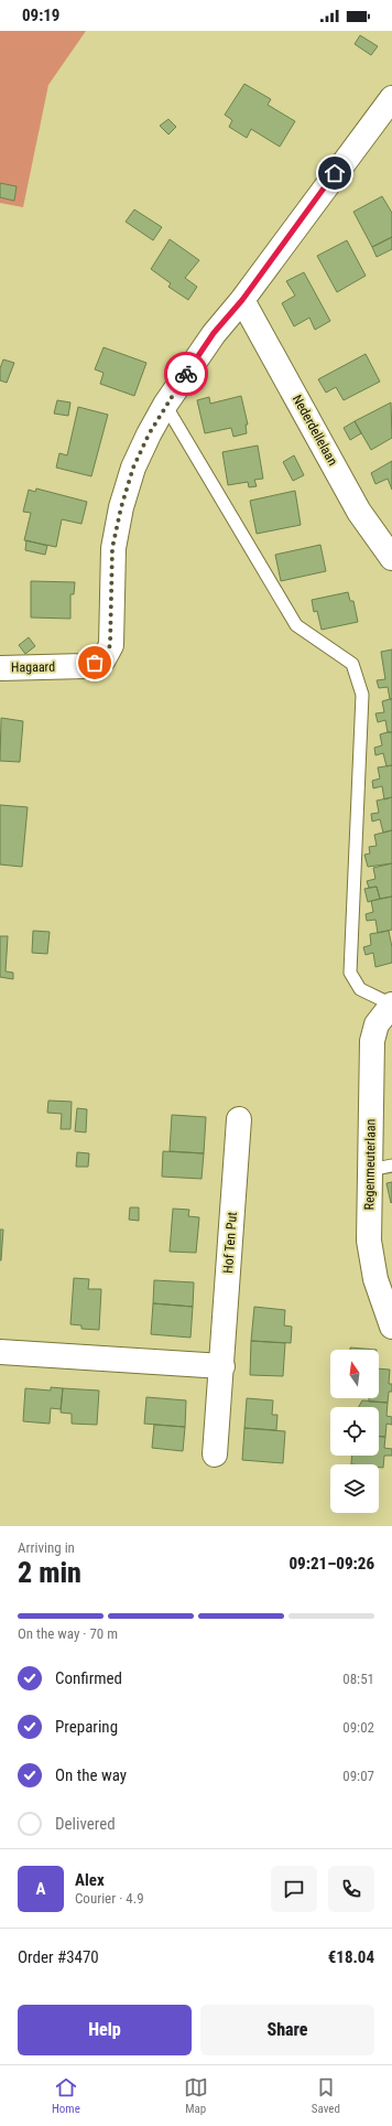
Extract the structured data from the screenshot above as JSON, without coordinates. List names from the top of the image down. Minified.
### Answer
{"streets":{"street":["Nederdellelaan","Hagaard","Regenmeuterlaan","Hof Ten Put"]},"crossings":[["Nederdellelaan","Hagaard"]],"north":"top","page":{"status":"09:19","heading":["2 min","Arriving in","09:21–09:26"],"panel":["Alex","Courier · 4.9","Order #3470","€18.04"],"bar":"On the way · 70 m","list":[["Confirmed","08:51"],["Preparing","09:02"],["On the way","09:07"],"Delivered"],"round":"A","buttons":["Help","Share"],"tabs":["Home","Map","Saved"]}}
